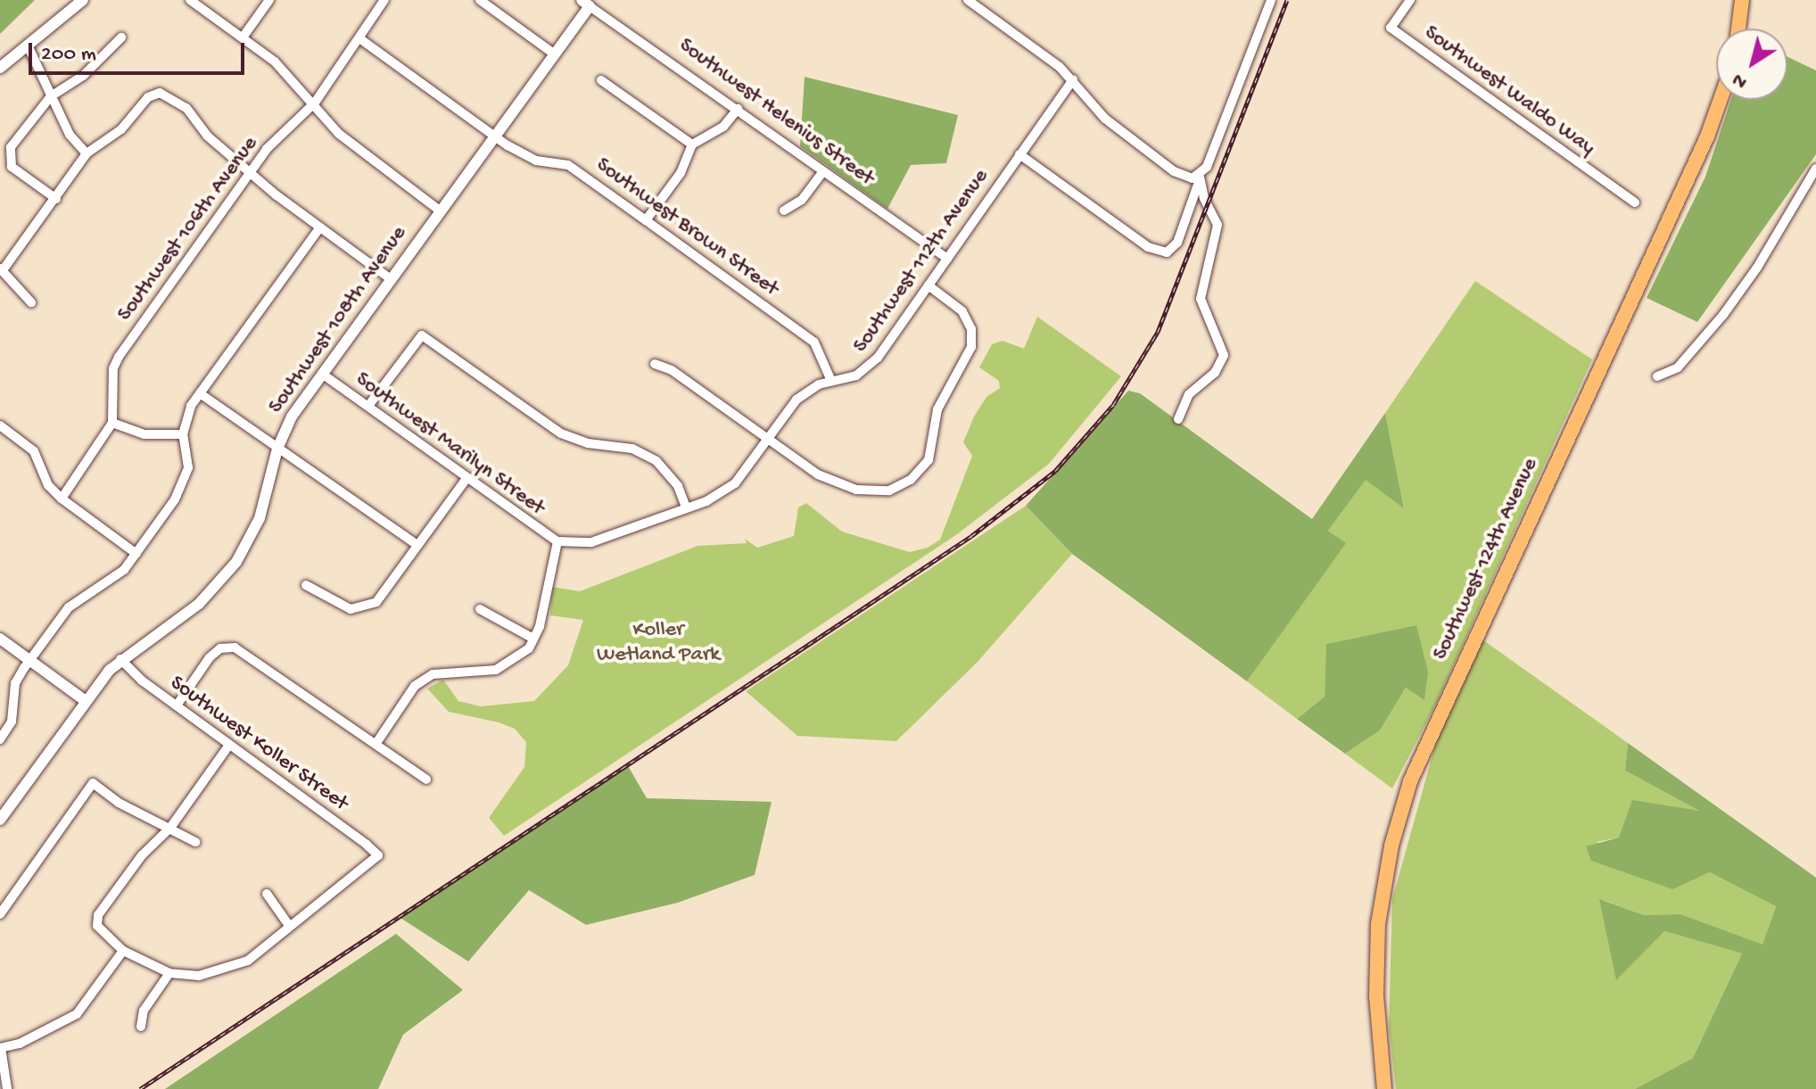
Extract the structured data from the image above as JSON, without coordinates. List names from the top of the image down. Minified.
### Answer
{"streets":{"main road":["Southwest 124th Avenue"],"street":["Southwest Waldo Way","Southwest Helenius Street","Southwest Brown Street","Southwest 106th Avenue","Southwest 112th Avenue","Southwest 108th Avenue","Southwest Marilyn Street","Southwest Koller Street"]},"crossings":[["Southwest Helenius Street","Southwest 112th Avenue"],["Southwest Helenius Street","Southwest 108th Avenue"],["Southwest Brown Street","Southwest 106th Avenue"],["Southwest Brown Street","Southwest 112th Avenue"],["Southwest Brown Street","Southwest 108th Avenue"],["Southwest 112th Avenue","Southwest Marilyn Street"],["Southwest 108th Avenue","Southwest Marilyn Street"],["Southwest 108th Avenue","Southwest Koller Street"]],"parks":["Koller Wetland Park"],"scale_bar":"200 m","north":"bottom left"}
